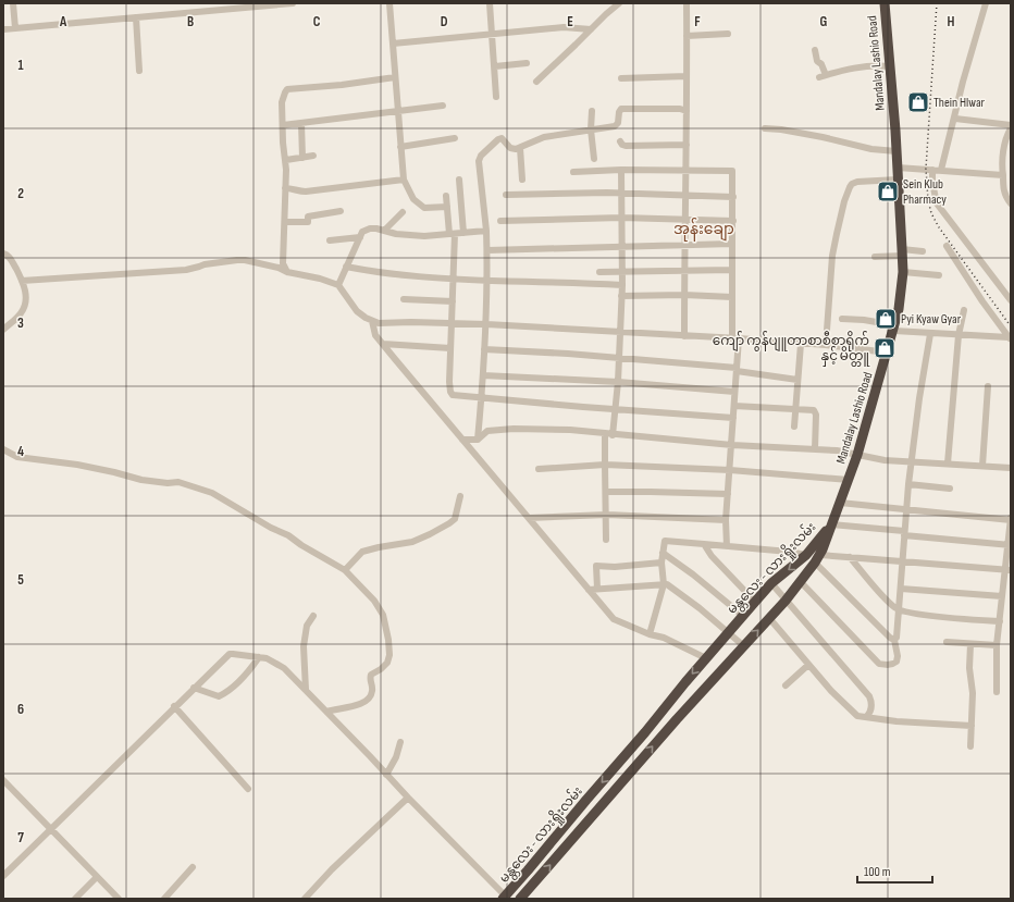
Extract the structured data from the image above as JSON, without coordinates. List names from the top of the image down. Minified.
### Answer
{"streets":{"highway":["Mandalay Lashio Road","မန္တလေး - လားရှိုးလမ်း"]},"crossings":[["Mandalay Lashio Road","မန္တလေး - လားရှိုးလမ်း"]],"districts":["အုန်းချော"],"places":{"shop":["Thein Hlwar","Sein Klub Pharmacy","Pyi Kyaw Gyar","ကျော် ကွန်ပျူတာစာစီစာရိုက် နှင့် မိတ္တူ"]},"scale_bar":"100 m","grid":{"columns":["A","B","C","D","E","F","G","H"],"rows":["1","2","3","4","5","6","7"]}}
